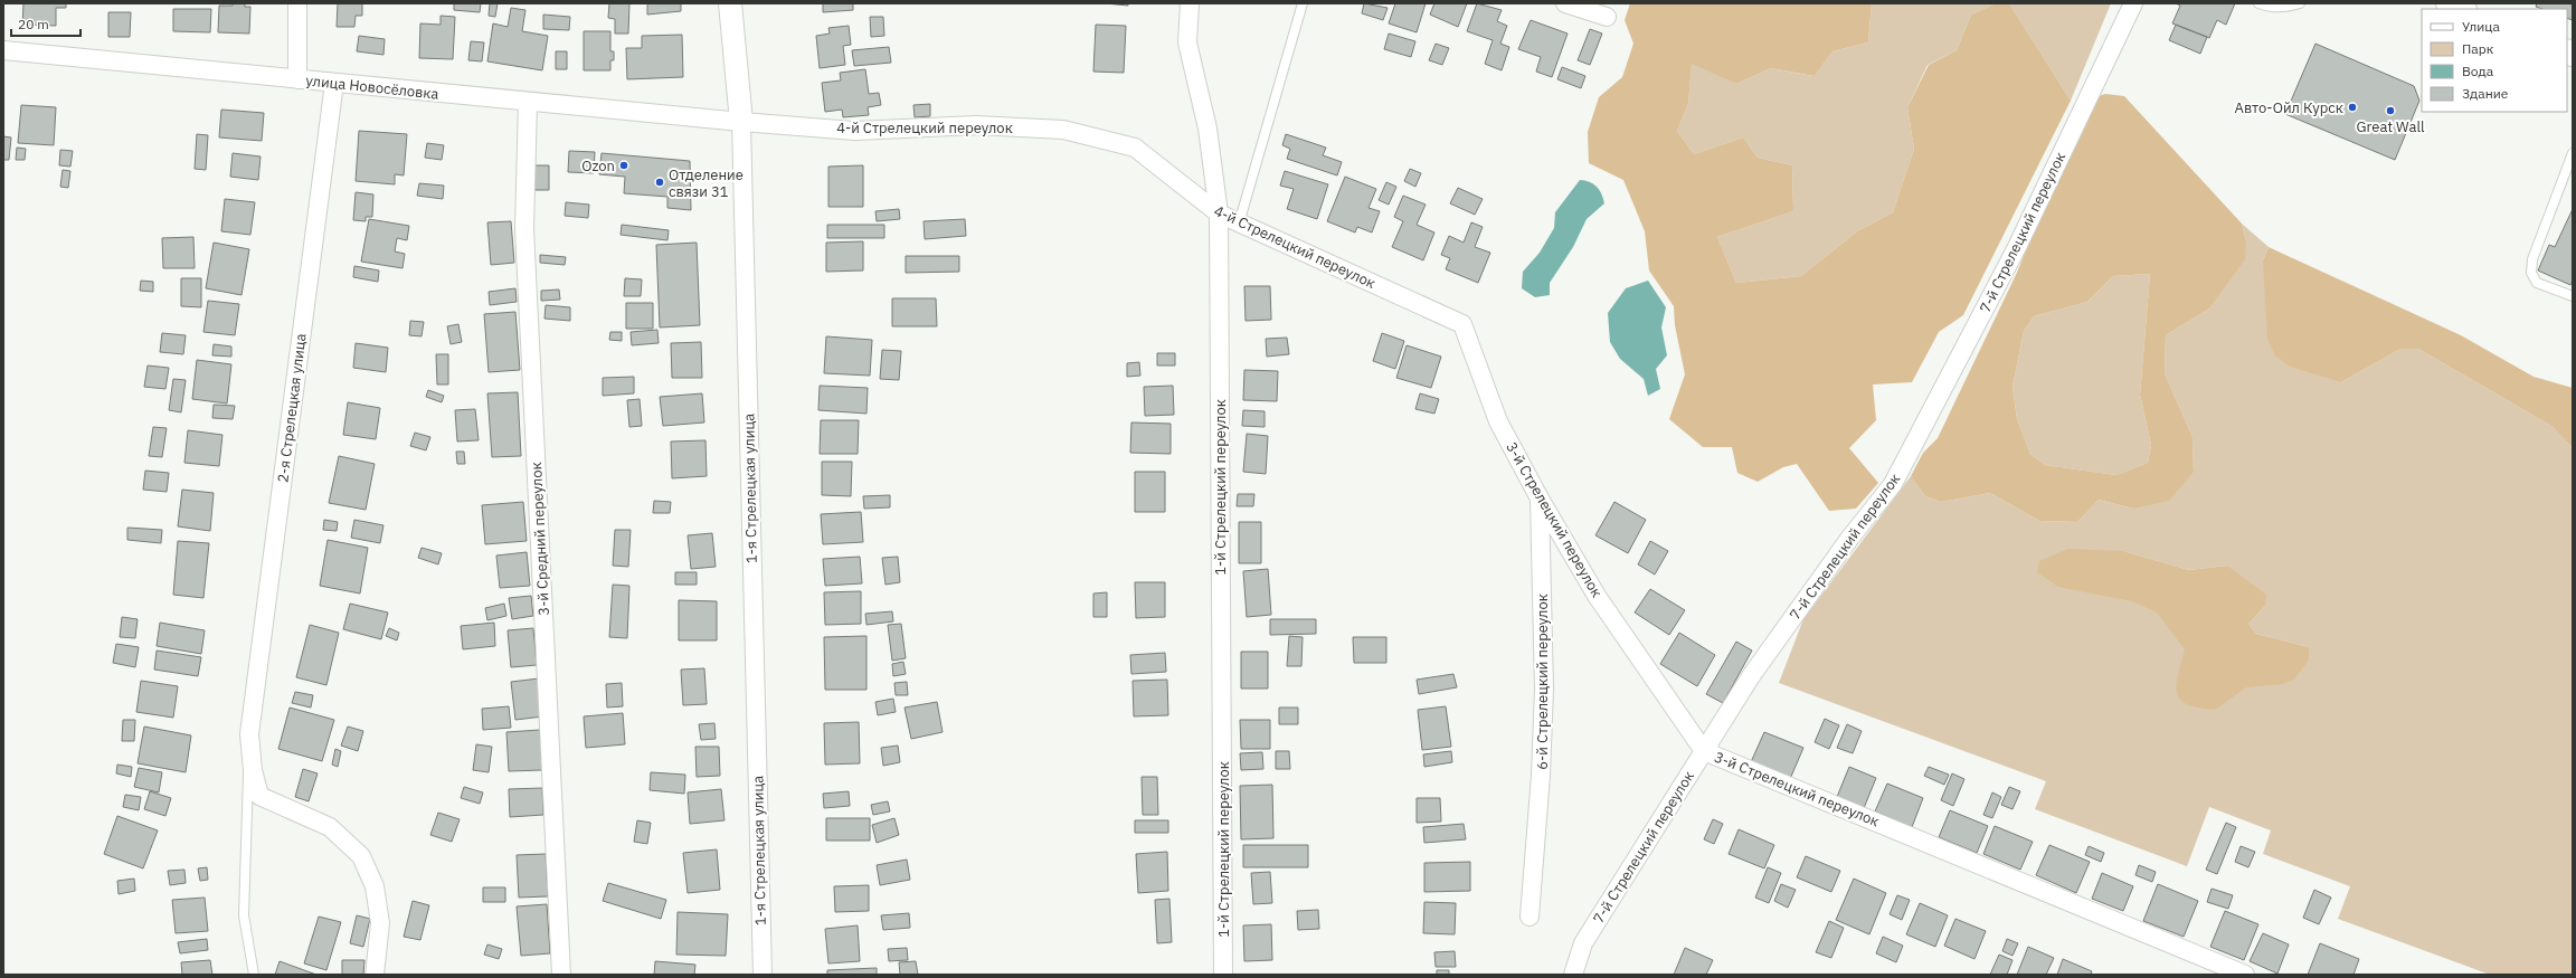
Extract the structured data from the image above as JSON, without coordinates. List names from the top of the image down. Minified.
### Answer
{"streets":{"street":["улица Новосёловка","4-й Стрелецкий переулок","7-й Стрелецкий переулок","2-я Стрелецкая улица","1-й Стрелецкий переулок","1-я Стрелецкая улица","3-й Стрелецкий переулок","3-й Средний переулок","6-й Стрелецкий переулок"]},"crossings":[["улица Новосёловка","4-й Стрелецкий переулок"],["улица Новосёловка","2-я Стрелецкая улица"],["улица Новосёловка","1-я Стрелецкая улица"],["улица Новосёловка","3-й Средний переулок"],["4-й Стрелецкий переулок","1-й Стрелецкий переулок"],["4-й Стрелецкий переулок","1-я Стрелецкая улица"],["4-й Стрелецкий переулок","3-й Стрелецкий переулок"],["7-й Стрелецкий переулок","3-й Стрелецкий переулок"],["3-й Стрелецкий переулок","6-й Стрелецкий переулок"]],"places":["Авто-Ойл Курск","Great Wall","Ozon","Отделение связи 31"],"legend":["Улица","Парк","Вода","Здание"],"scale_bar":"20 m"}
